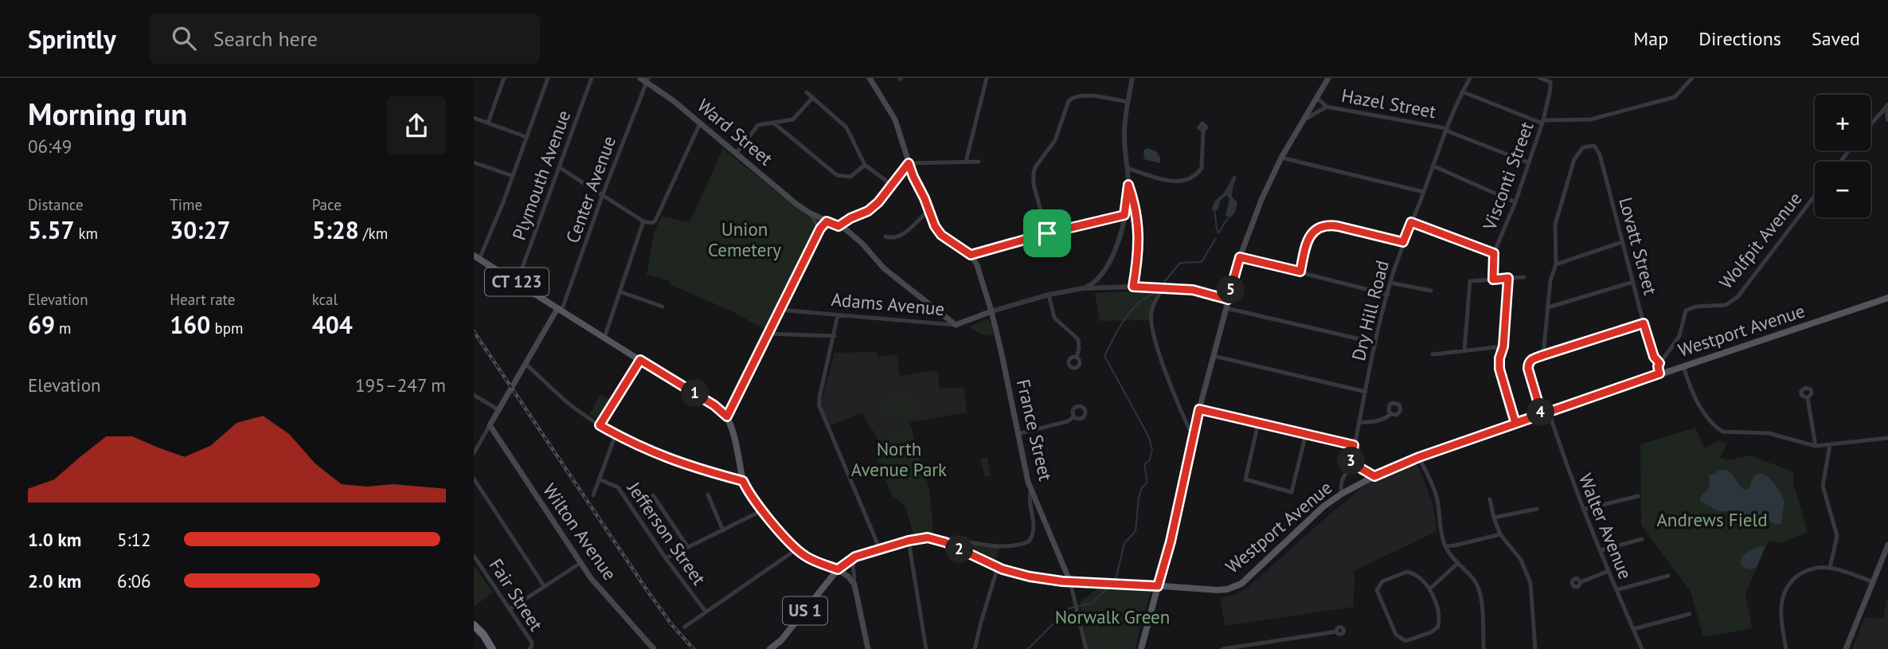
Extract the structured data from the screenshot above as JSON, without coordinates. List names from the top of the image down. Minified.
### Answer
{"streets":{"main road":["Ward Street","CT 123","Adams Avenue","Westport Avenue","France Street","Wilton Avenue","US 1"],"street":["Hazel Street","Plymouth Avenue","Visconti Street","Center Avenue","Wolfpit Avenue","Lovatt Street","Dry Hill Road","Walter Avenue","Jefferson Street","Fair Street"]},"crossings":[["Hazel Street","Visconti Street"],["Hazel Street","Dry Hill Road"],["Ward Street","Center Avenue"],["Ward Street","Adams Avenue"],["Plymouth Avenue","CT 123"],["Center Avenue","CT 123"],["Wolfpit Avenue","Lovatt Street"],["Adams Avenue","France Street"],["Dry Hill Road","Westport Avenue"],["Westport Avenue","Walter Avenue"],["Westport Avenue","US 1"],["France Street","US 1"]],"parks":["Union Cemetery","North Avenue Park","Andrews Field","Norwalk Green"],"page":{"header":"Sprintly","search":"Search here","nav":["Map","Directions","Saved"],"heading":["Morning run","06:49"],"map_buttons":["+","−"],"stats":[["Distance","5.57 km"],["Time","30:27"],["Pace","5:28 /km"],["Elevation","69 m"],["Heart rate","160 bpm"],["kcal","404"]],"pins":["5","1","4","3","2"],"chart":["Elevation","195–247 m"],"list":[{"name":"1.0 km","note":"5:12"},{"name":"2.0 km","note":"6:06"}]}}
